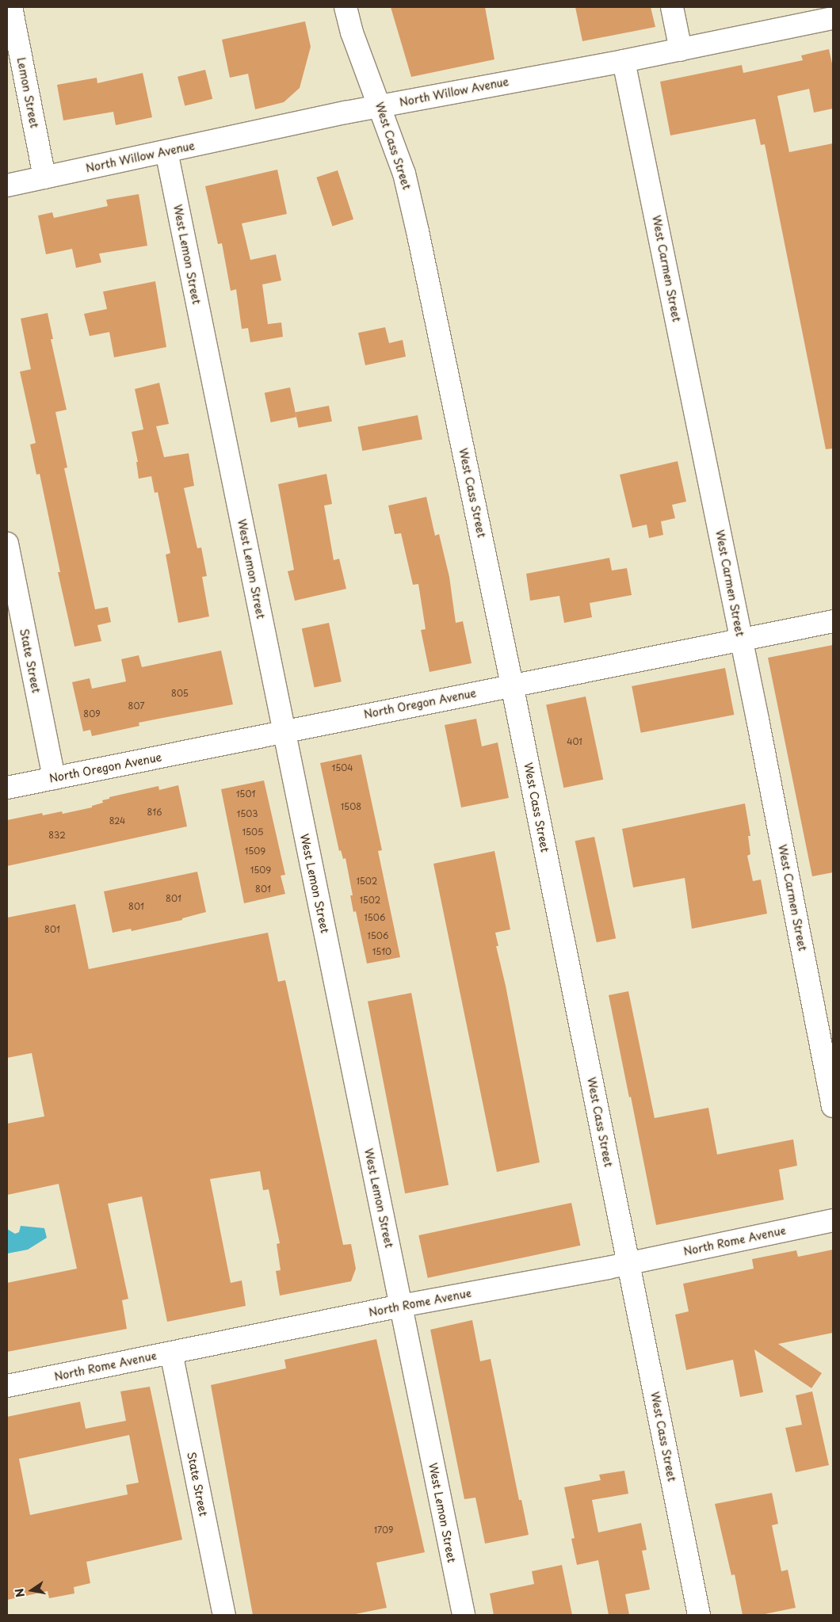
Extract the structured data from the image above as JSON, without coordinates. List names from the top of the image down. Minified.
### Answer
{"streets":{"street":["North Willow Avenue","Lemon Street","West Cass Street","West Lemon Street","West Carmen Street","State Street","North Oregon Avenue","North Rome Avenue"]},"crossings":[["North Willow Avenue","Lemon Street"],["North Willow Avenue","West Cass Street"],["North Willow Avenue","West Lemon Street"],["North Willow Avenue","West Carmen Street"],["West Cass Street","North Oregon Avenue"],["West Cass Street","North Rome Avenue"],["West Lemon Street","North Oregon Avenue"],["West Lemon Street","North Rome Avenue"],["West Carmen Street","North Oregon Avenue"],["State Street","North Oregon Avenue"],["State Street","North Rome Avenue"]],"house_numbers":["805","807","809","401","1504","1501","1508","816","1503","824","1505","832","1509","1509","1502","801","801","1502","801","1506","801","1506","1510","1709"],"north":"left"}
